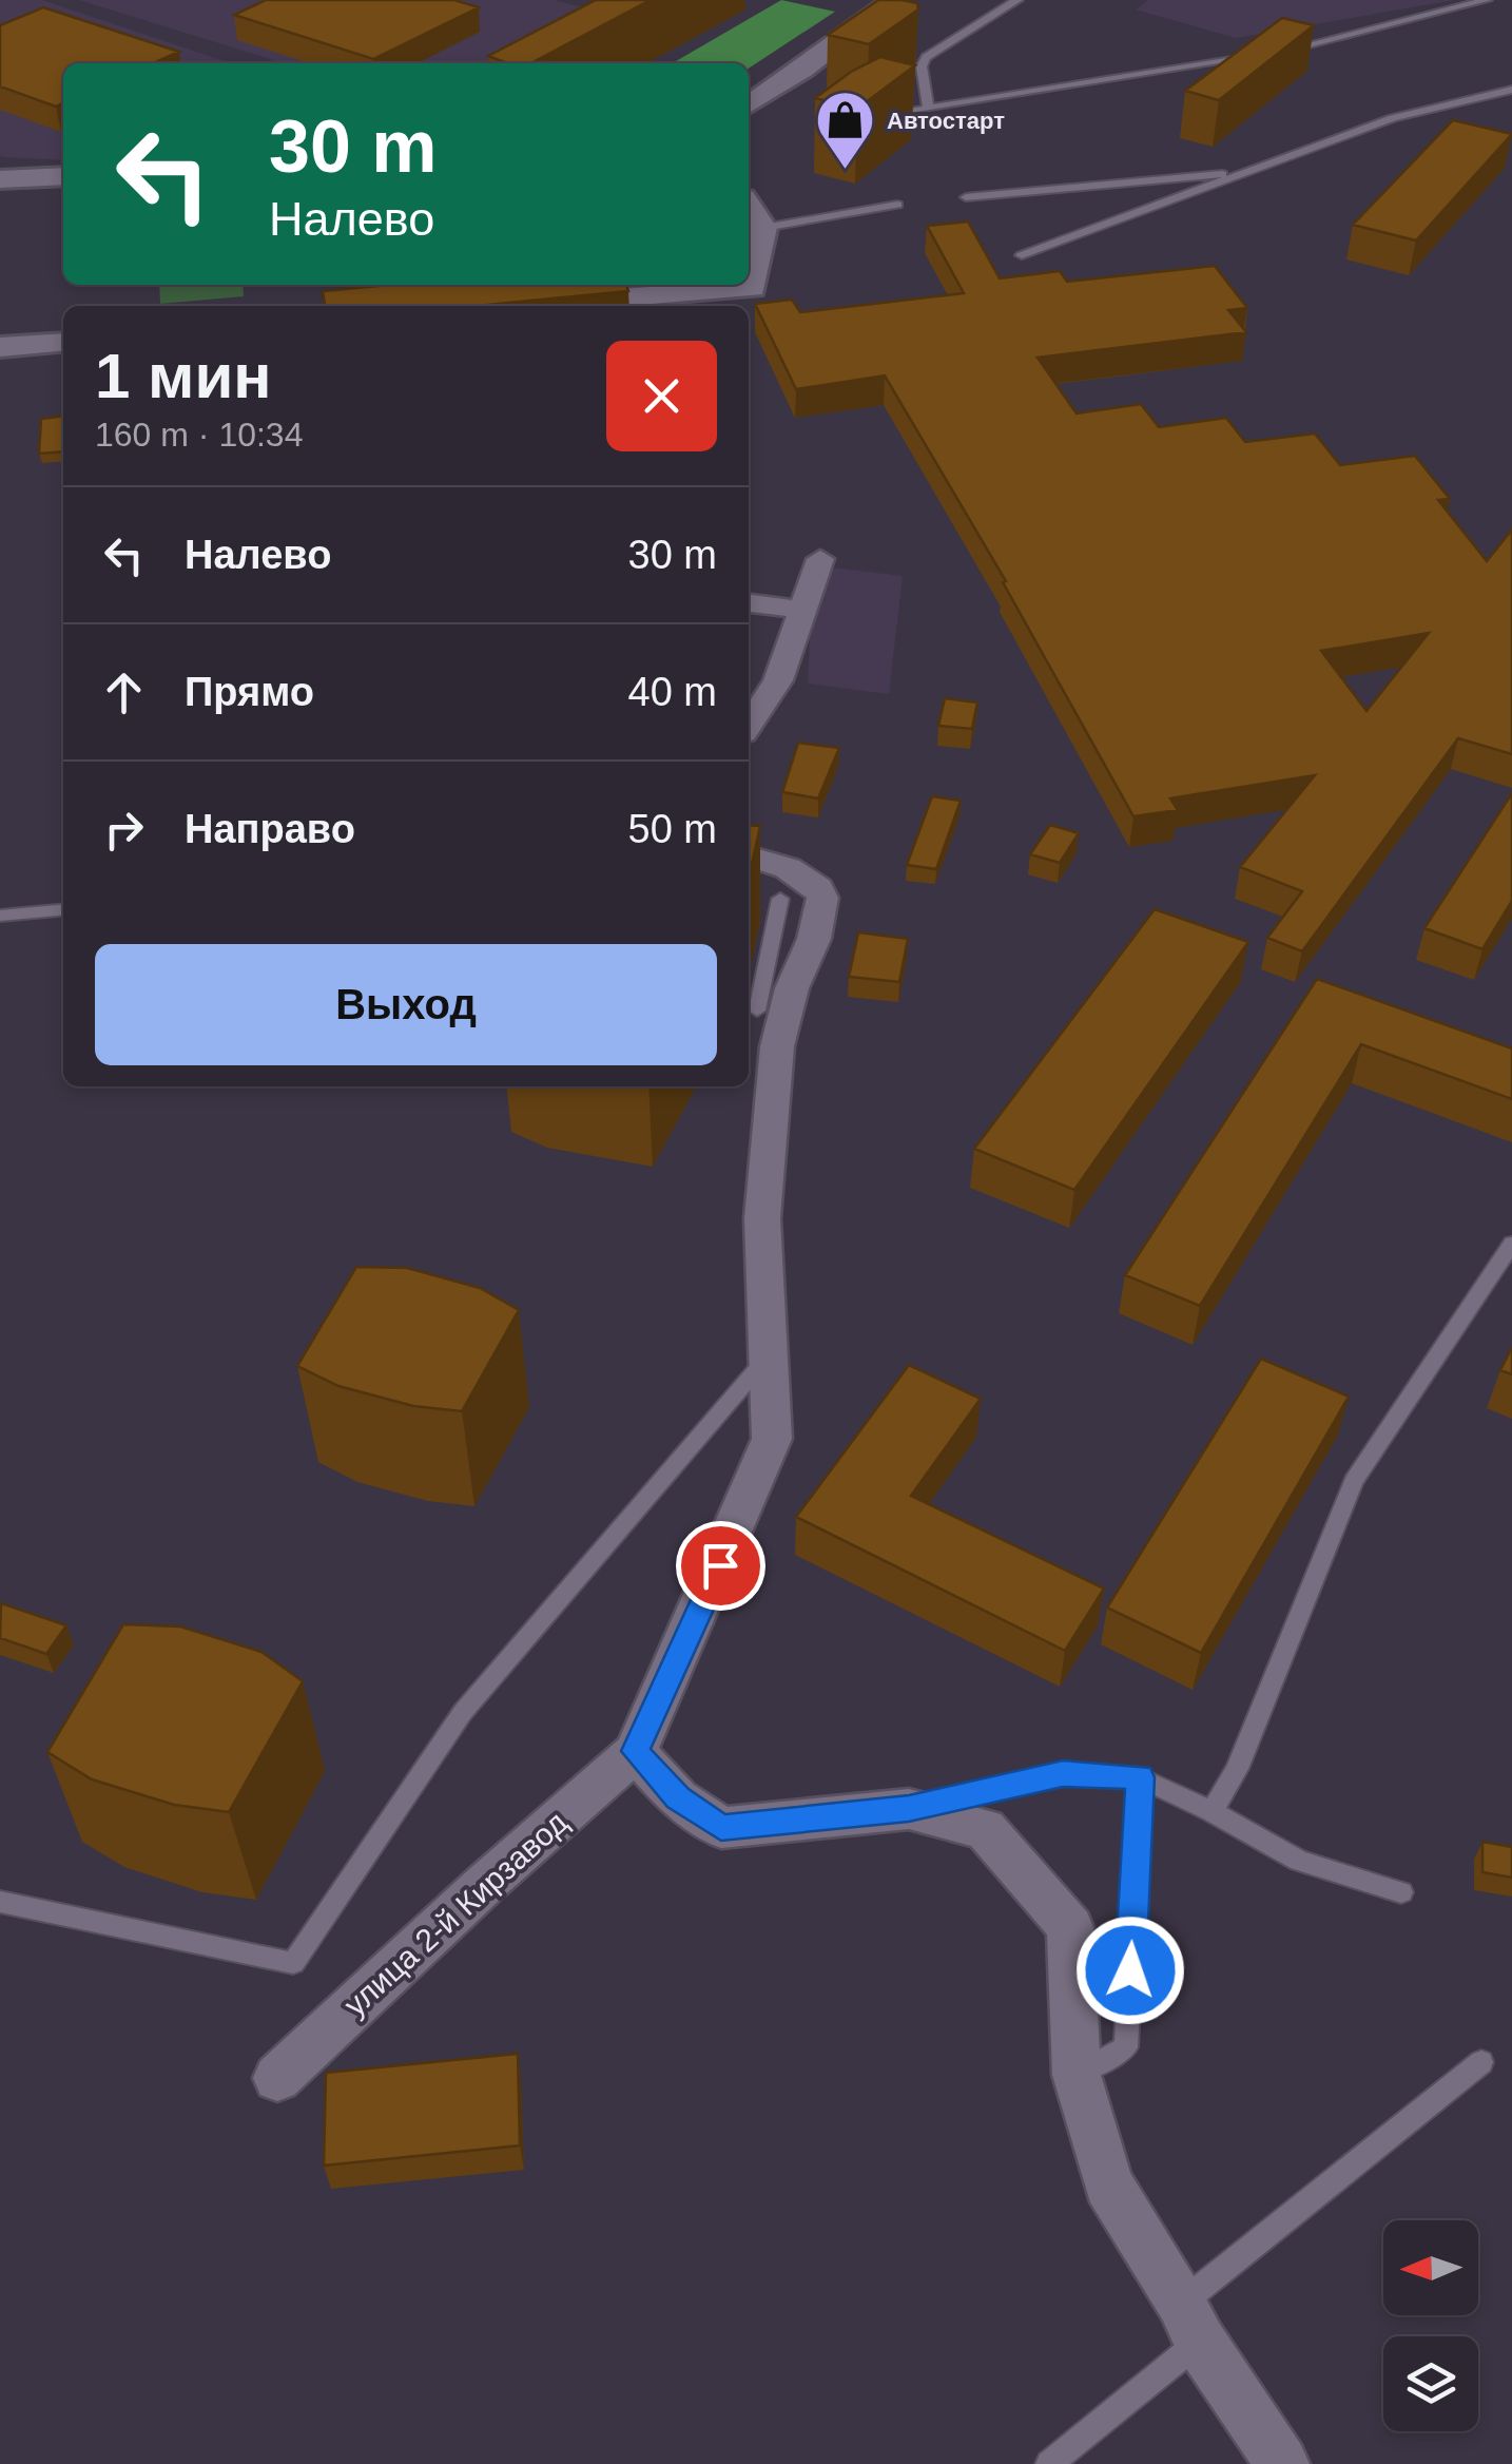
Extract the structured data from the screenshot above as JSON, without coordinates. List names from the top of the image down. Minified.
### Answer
{"streets":{"street":["улица 2-й Кирзавод"]},"places":{"shop":["Автостарт"]},"north":"left","page":{"turn":["30 m","Налево"],"heading":["1 мин","160 m · 10:34"],"list":[{"name":"Налево","value":"30 m"},{"name":"Прямо","value":"40 m"},{"name":"Направо","value":"50 m"}],"buttons":"Выход"}}
